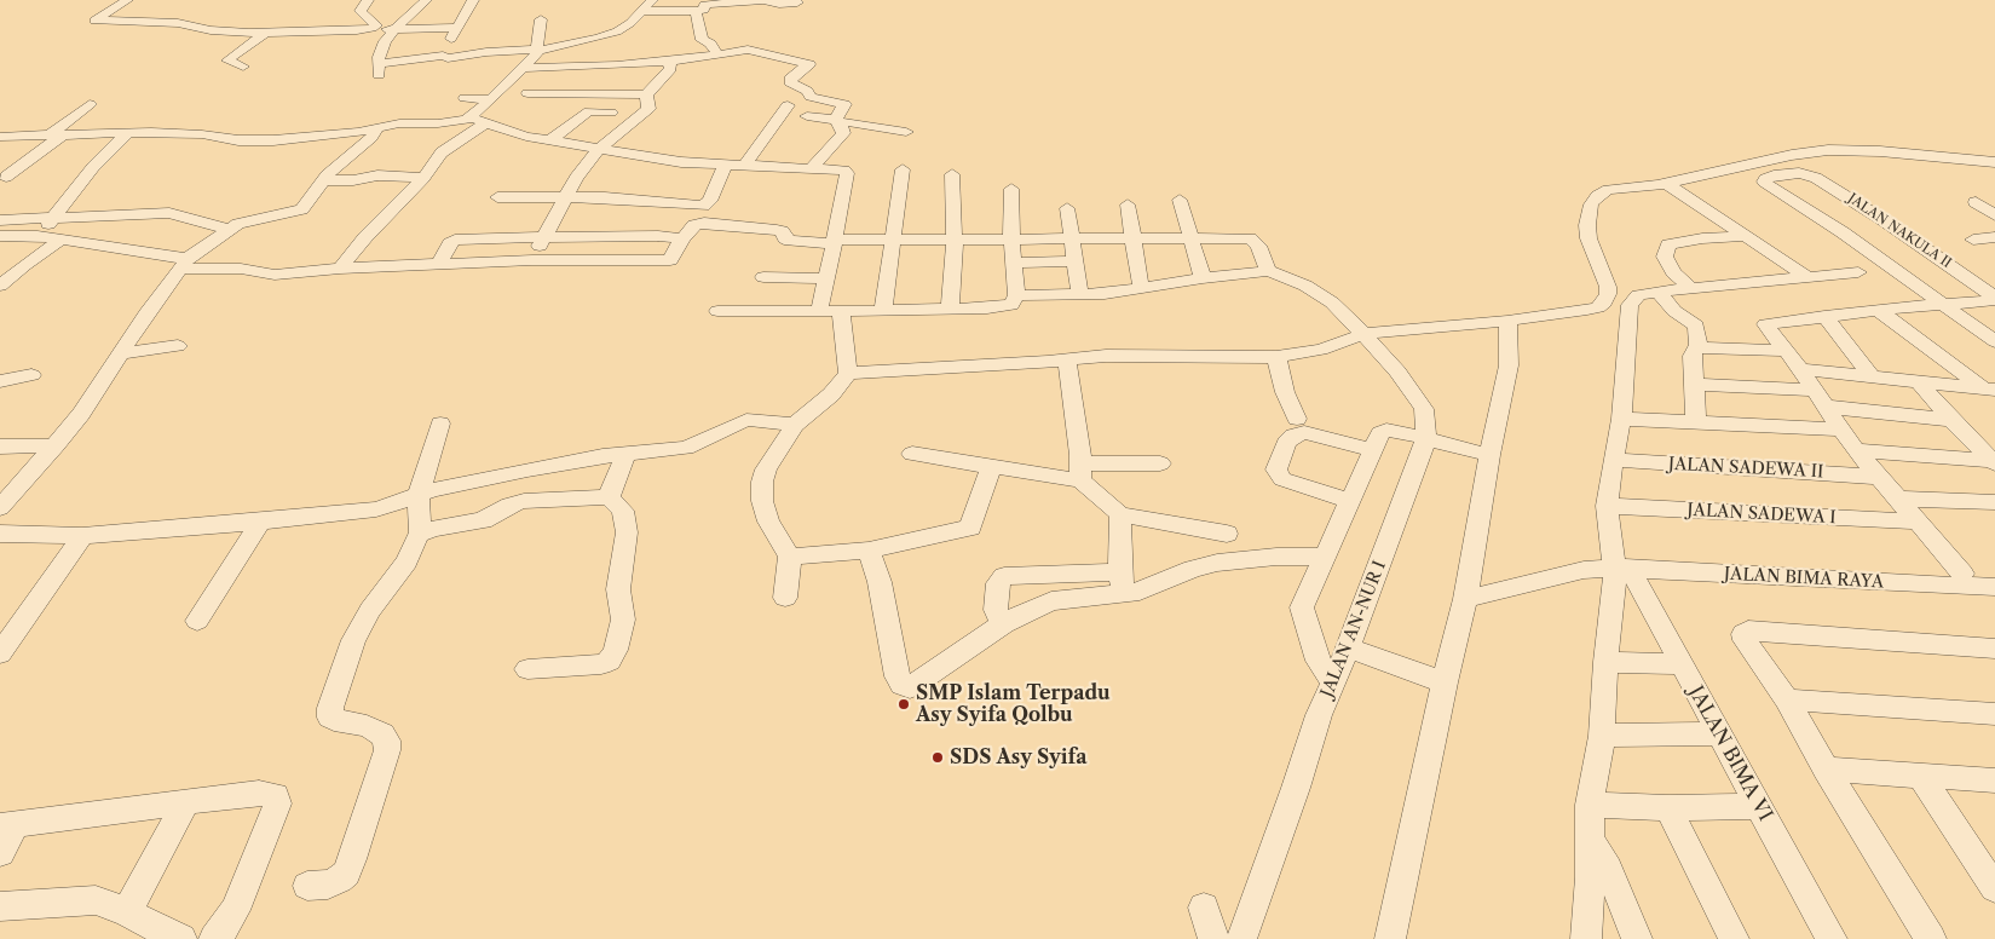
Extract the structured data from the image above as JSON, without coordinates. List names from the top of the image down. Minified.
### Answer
{"streets":{"street":["JALAN NAKULA II","JALAN SADEWA II","JALAN SADEWA I","JALAN BIMA RAYA","JALAN AN-NUR I","JALAN BIMA VI"]},"crossings":[["JALAN BIMA RAYA","JALAN BIMA VI"]],"places":["SMP Islam Terpadu Asy Syifa Qolbu","SDS Asy Syifa"]}
